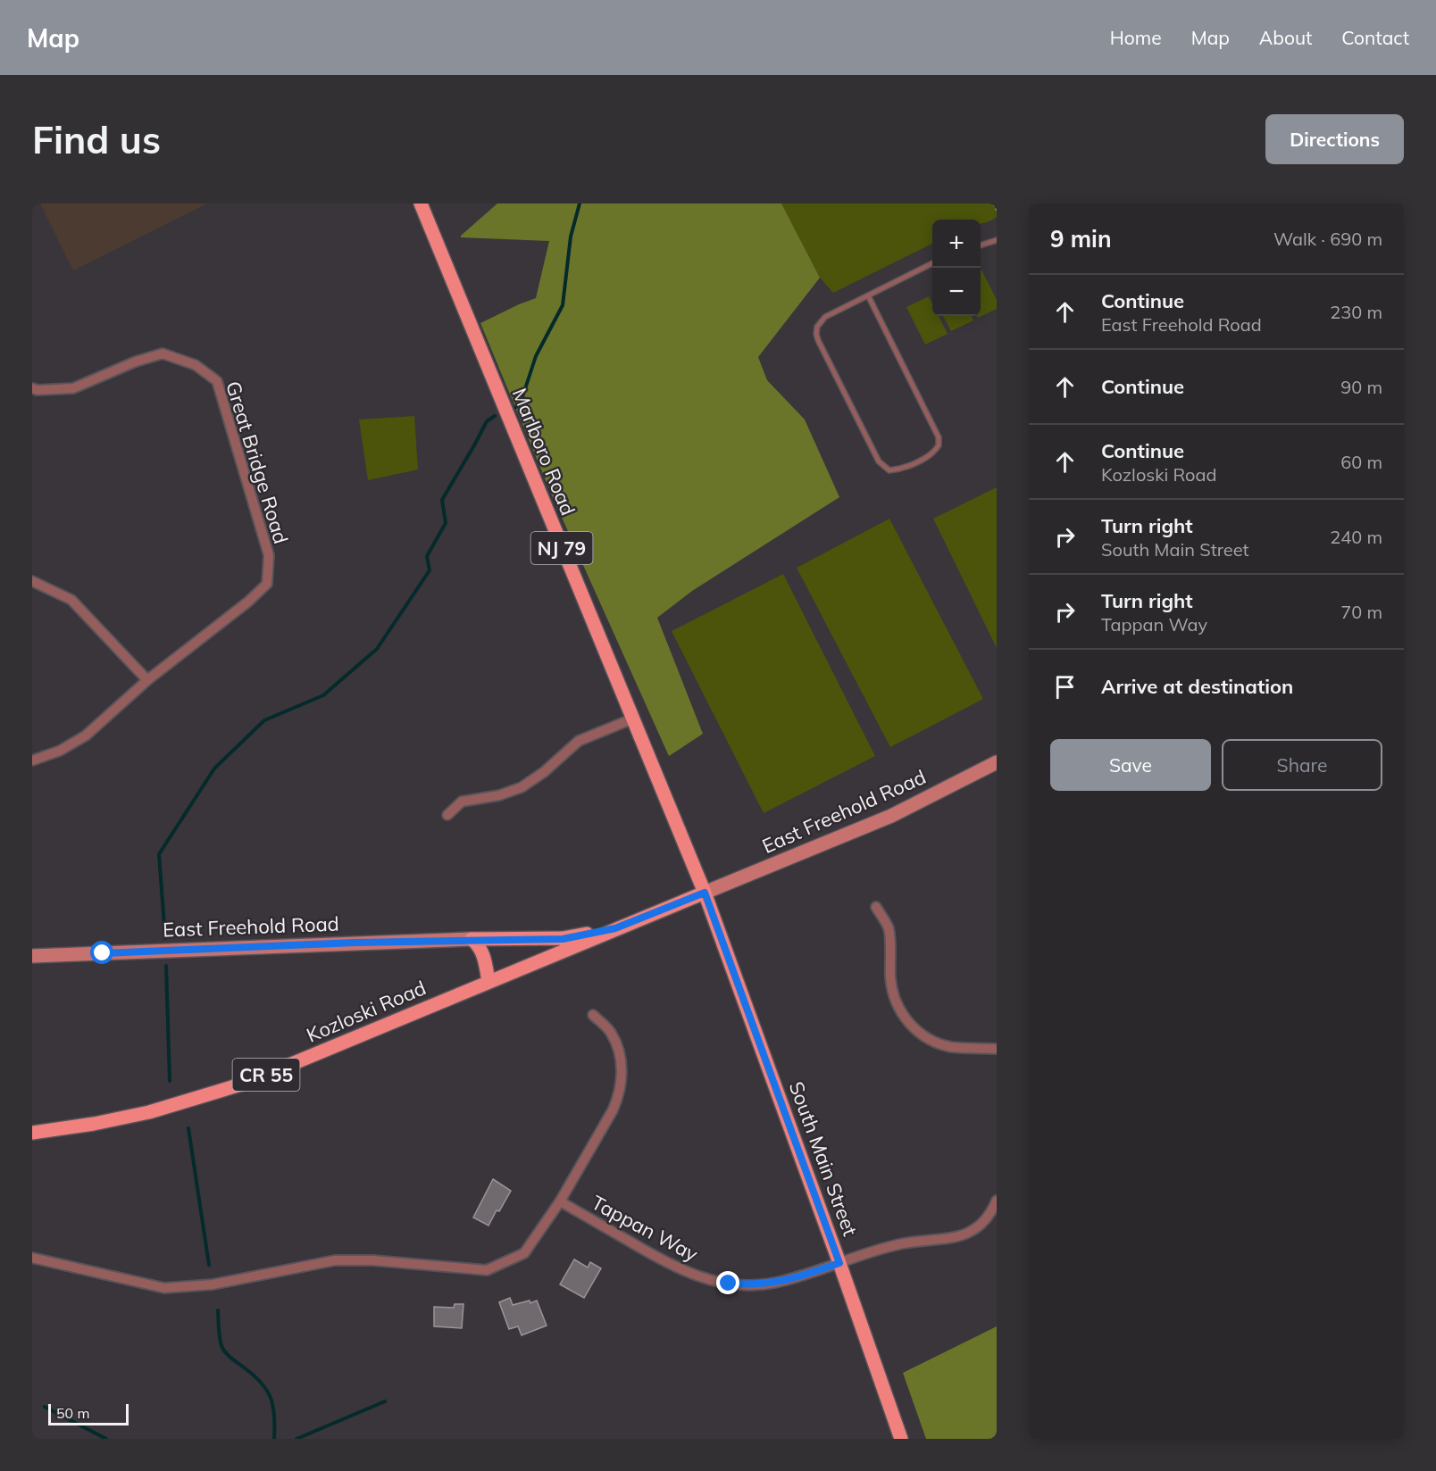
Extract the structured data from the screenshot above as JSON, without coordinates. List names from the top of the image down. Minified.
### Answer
{"streets":{"main road":["Marlboro Road","NJ 79","Kozloski Road","CR 55","South Main Street"],"street":["Great Bridge Road","East Freehold Road","Tappan Way"]},"crossings":[["Marlboro Road","East Freehold Road"],["Marlboro Road","Kozloski Road"],["Marlboro Road","South Main Street"],["East Freehold Road","Kozloski Road"],["East Freehold Road","South Main Street"],["Kozloski Road","South Main Street"],["South Main Street","Tappan Way"]],"scale_bar":"50 m","page":{"header":"Map","nav":["Home","Map","About","Contact"],"buttons":["Directions",["Save","Share"]],"title":"Find us","heading":["9 min","Walk · 690 m"],"map_buttons":["+","−"],"list":[["Continue","East Freehold Road","230 m"],["Continue","90 m"],["Continue","Kozloski Road","60 m"],["Turn right","South Main Street","240 m"],["Turn right","Tappan Way","70 m"],"Arrive at destination"],"scale":"50 m"}}
